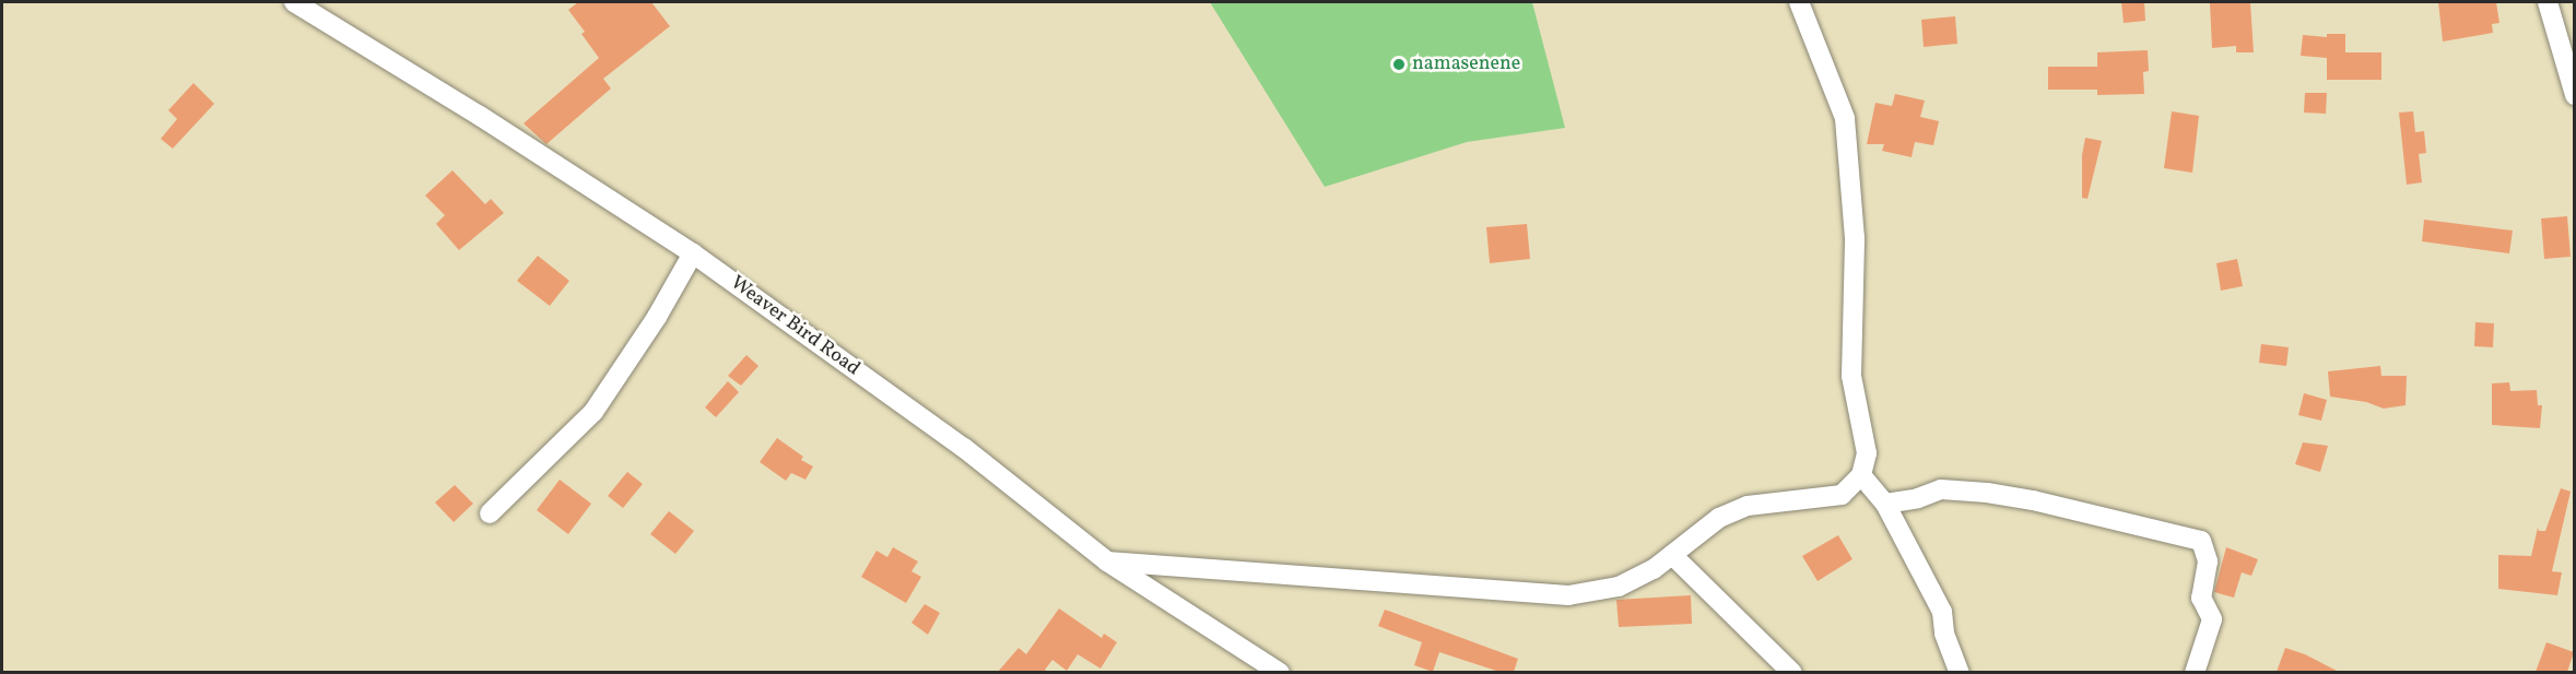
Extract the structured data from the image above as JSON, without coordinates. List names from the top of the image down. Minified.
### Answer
{"streets":{"street":["Weaver Bird Road"]},"places":["namasenene"]}
